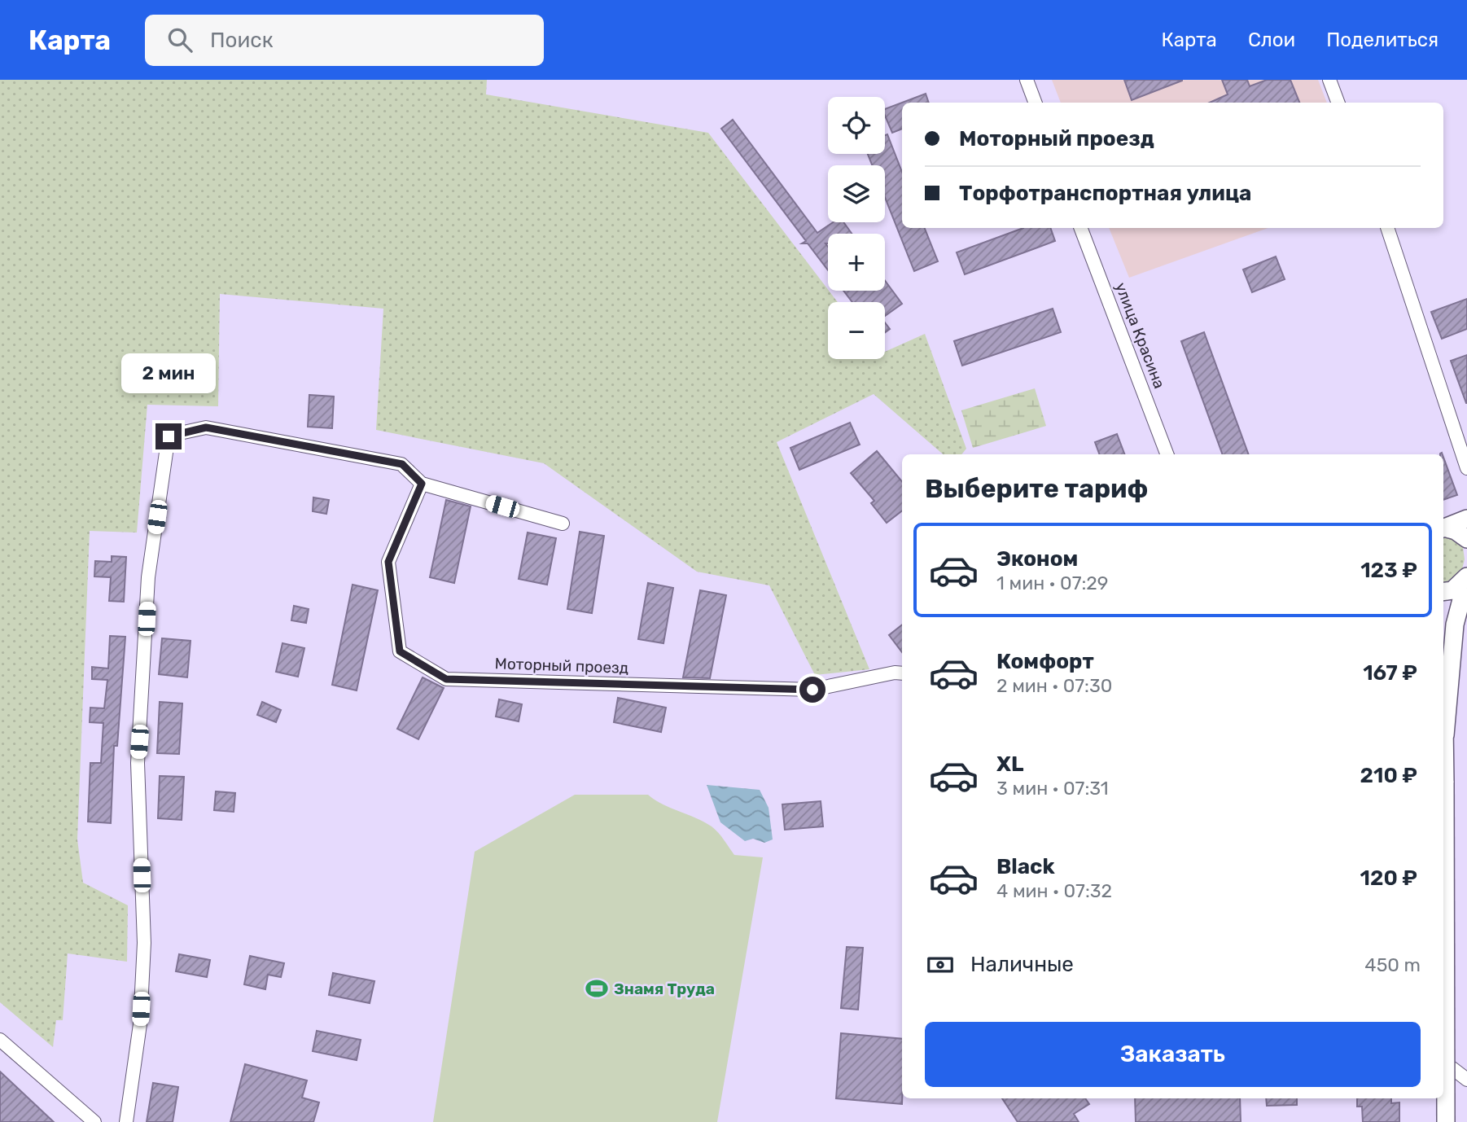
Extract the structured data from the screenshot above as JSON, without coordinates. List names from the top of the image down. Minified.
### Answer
{"streets":{"street":["улица Красина","Моторный проезд"]},"places":{"sports":["Знамя Труда"]},"page":{"header":"Карта","search":"Поиск","nav":["Карта","Слои","Поделиться"],"map_buttons":["+","−"],"banner":["Моторный проезд","Торфотранспортная улица"],"bubble":"2 мин","heading":"Выберите тариф","list":[{"name":"Эконом","note":"1 мин · 07:29","value":"123 ₽"},{"name":"Комфорт","note":"2 мин · 07:30","value":"167 ₽"},{"name":"XL","note":"3 мин · 07:31","value":"210 ₽"},{"name":"Black","note":"4 мин · 07:32","value":"120 ₽"}],"pay":["Наличные","450 m"],"buttons":"Заказать"}}
